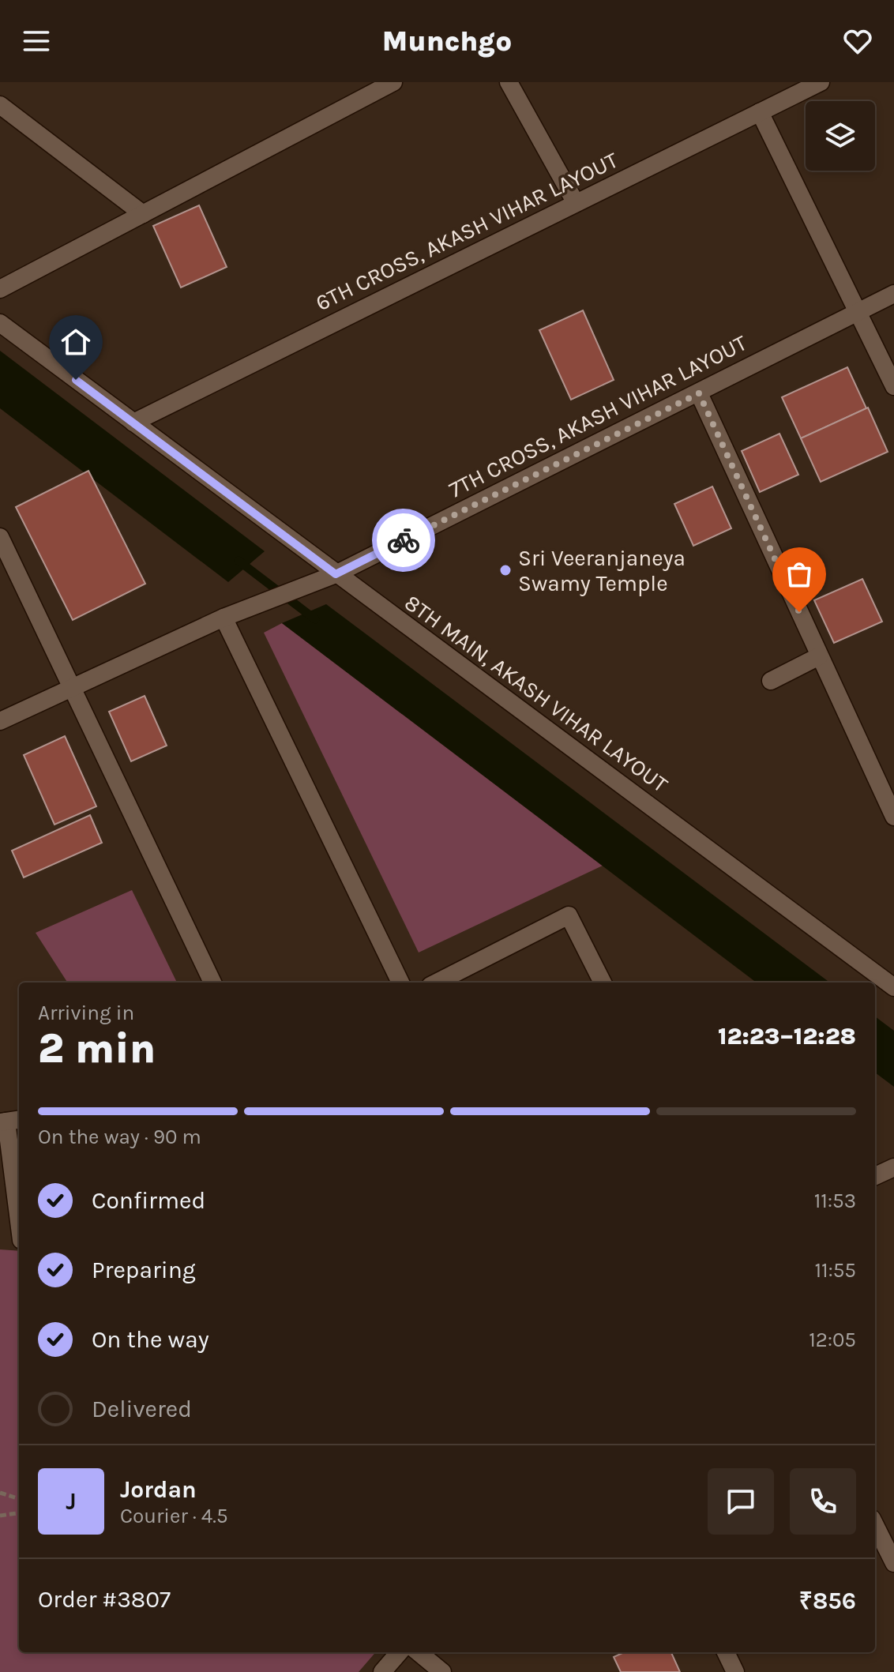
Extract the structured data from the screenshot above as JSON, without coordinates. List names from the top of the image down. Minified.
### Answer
{"streets":{"street":["6TH CROSS, AKASH VIHAR LAYOUT","7TH CROSS, AKASH VIHAR LAYOUT","8TH MAIN, AKASH VIHAR LAYOUT"]},"crossings":[["6TH CROSS, AKASH VIHAR LAYOUT","8TH MAIN, AKASH VIHAR LAYOUT"],["7TH CROSS, AKASH VIHAR LAYOUT","8TH MAIN, AKASH VIHAR LAYOUT"]],"places":["Sri Veeranjaneya Swamy Temple"],"page":{"header":"Munchgo","heading":["2 min","Arriving in","12:23–12:28"],"panel":["Jordan","Courier · 4.5","Order #3807","₹856"],"bar":"On the way · 90 m","list":[["Confirmed","11:53"],["Preparing","11:55"],["On the way","12:05"],"Delivered"],"round":"J"}}
